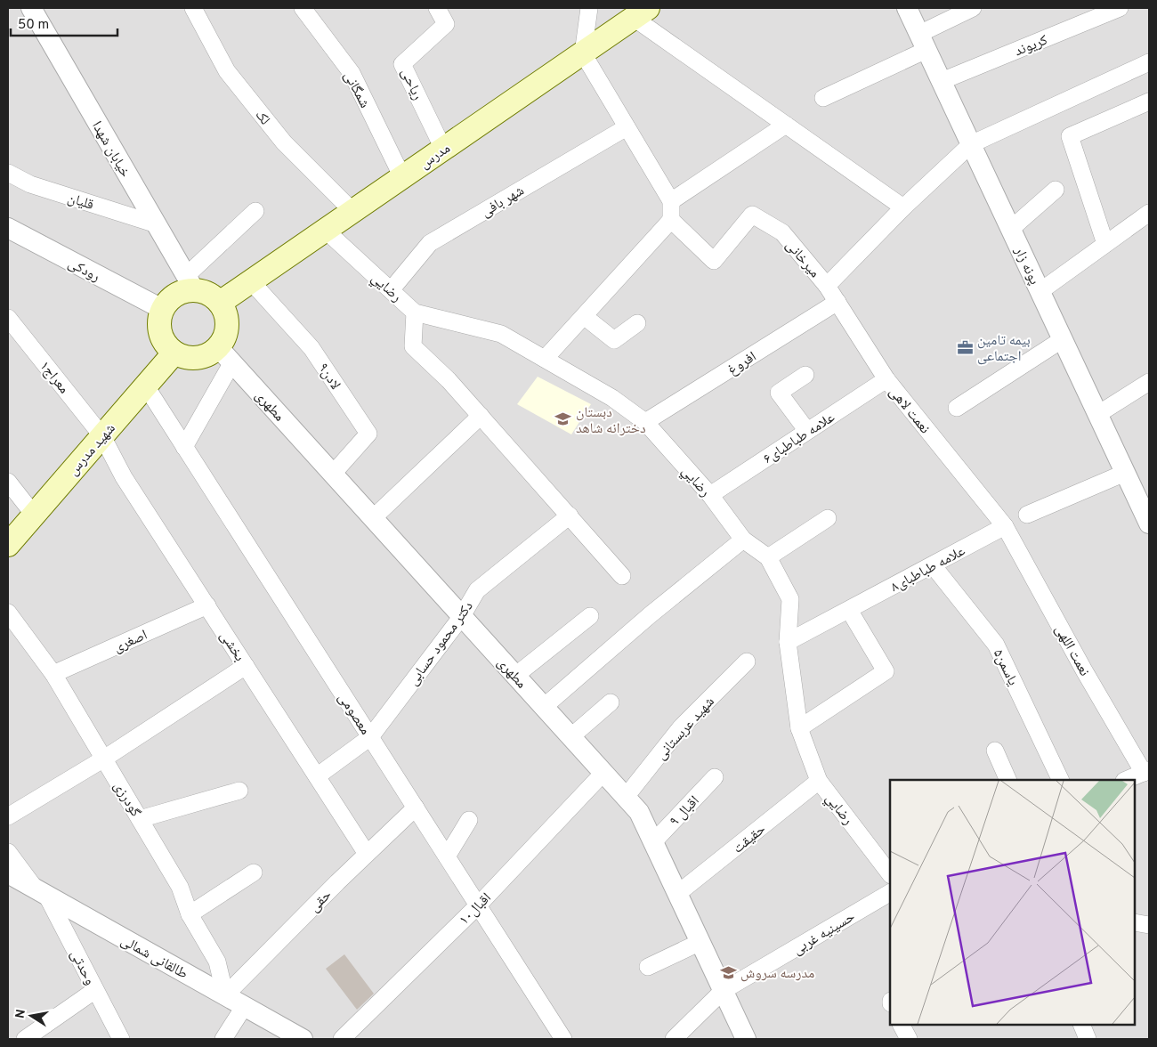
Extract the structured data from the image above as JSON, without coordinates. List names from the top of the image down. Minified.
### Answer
{"streets":{"main road":["مدرس","شهید مدرس"],"street":["کریوند","ریاحی","شمگانی","لک","خیابان شهدا","قلیان","شهر بافی","میرخانی","پونه زار","رودکی","رضایي","افروغ","لادن۹","معراج۱","مطهری","نعمت لاهی","علامه طباطبای۶","علامه طباطبای۸","اصغری","دکتر محمود حسابی","بخشی","نعمت اللهی","یاسمن۵","معصومی","شهید عربستانی","گودرزی","اقبال ۹","حقیقت","حقی","اقبال۱۰","حسینیه غربی","طالقانی شمالی","وحدتی"]},"crossings":[["کریوند","پونه زار"],["ریاحی","مدرس"],["شمگانی","مدرس"],["لک","مدرس"],["خیابان شهدا","مدرس"],["خیابان شهدا","قلیان"],["خیابان شهدا","رودکی"],["خیابان شهدا","مطهری"],["خیابان شهدا","شهید مدرس"],["مدرس","رودکی"],["مدرس","رضایي"],["مدرس","لادن۹"],["مدرس","مطهری"],["مدرس","شهید مدرس"],["شهر بافی","رضایي"],["میرخانی","پونه زار"],["میرخانی","نعمت لاهی"],["رودکی","مطهری"],["رودکی","شهید مدرس"],["رضایي","افروغ"],["رضایي","علامه طباطبای۶"],["رضایي","علامه طباطبای۸"],["رضایي","حقیقت"],["افروغ","نعمت لاهی"],["لادن۹","مطهری"],["معراج۱","شهید مدرس"],["معراج۱","بخشی"],["مطهری","شهید مدرس"],["مطهری","دکتر محمود حسابی"],["مطهری","شهید عربستانی"],["مطهری","اقبال ۹"],["مطهری","حقیقت"],["مطهری","اقبال۱۰"],["مطهری","حسینیه غربی"],["نعمت لاهی","علامه طباطبای۶"],["نعمت لاهی","علامه طباطبای۸"],["نعمت لاهی","نعمت اللهی"],["شهید مدرس","بخشی"],["شهید مدرس","معصومی"],["علامه طباطبای۸","نعمت اللهی"],["علامه طباطبای۸","یاسمن۵"],["اصغری","بخشی"],["اصغری","گودرزی"],["دکتر محمود حسابی","بخشی"],["دکتر محمود حسابی","معصومی"],["بخشی","حقی"],["معصومی","حقی"],["معصومی","اقبال۱۰"],["گودرزی","حقی"],["گودرزی","طالقانی شمالی"],["حقی","طالقانی شمالی"],["طالقانی شمالی","وحدتی"]],"places":{"office":["بیمه تامین اجتماعی"],"school or university":["دبستان دخترانه شاهد","مدرسه سروش"]},"scale_bar":"50 m","north":"left"}
